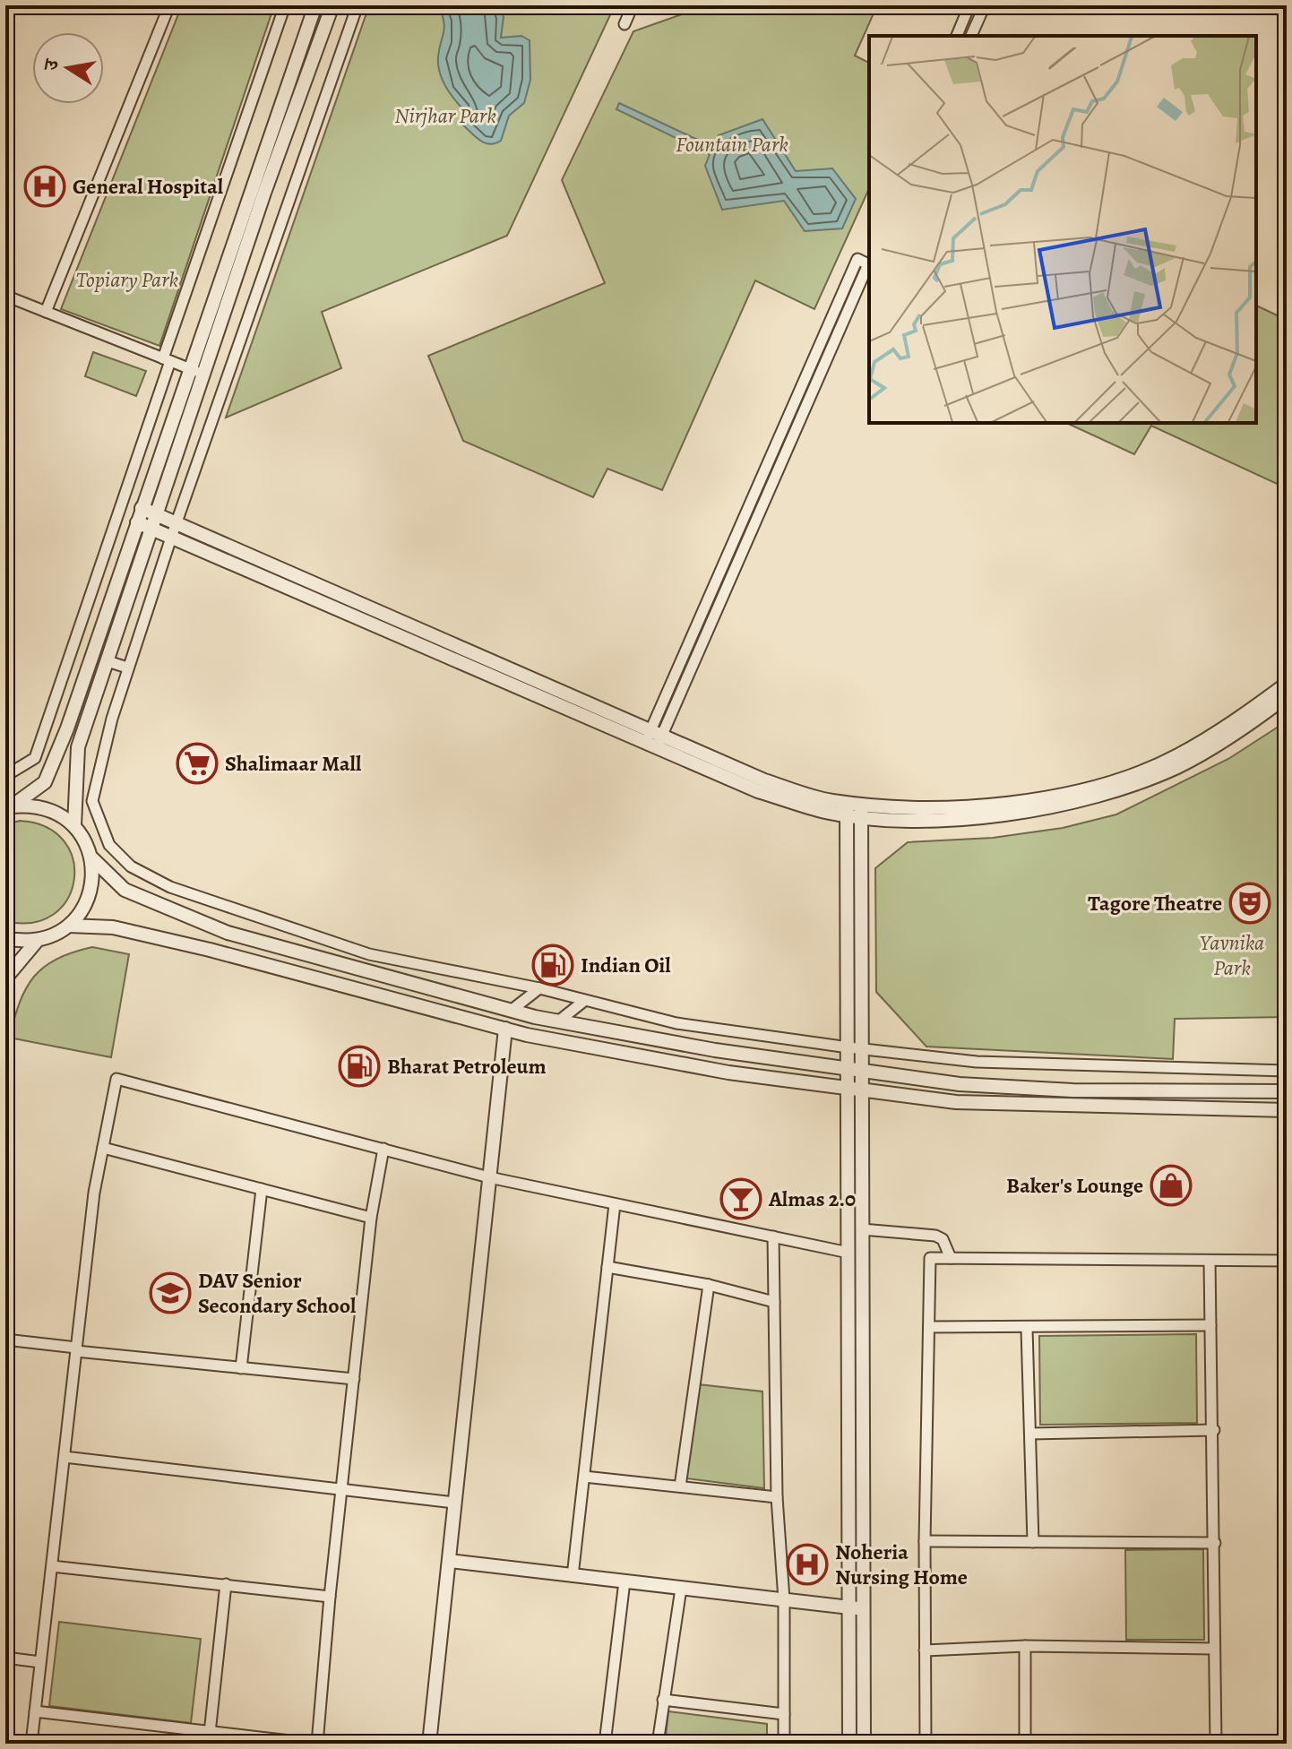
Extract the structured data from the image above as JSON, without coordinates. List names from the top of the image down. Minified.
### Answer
{"parks":["Nirjhar Park","Fountain Park","Topiary Park","Yavnika Park"],"places":{"hospital":["General Hospital","Noheria Nursing Home"],"supermarket":["Shalimaar Mall"],"theatre":["Tagore Theatre"],"fuel station":["Indian Oil","Bharat Petroleum"],"shop":["Baker's Lounge"],"bar":["Almas 2.0"],"school or university":["DAV Senior Secondary School"]},"north":"left"}
